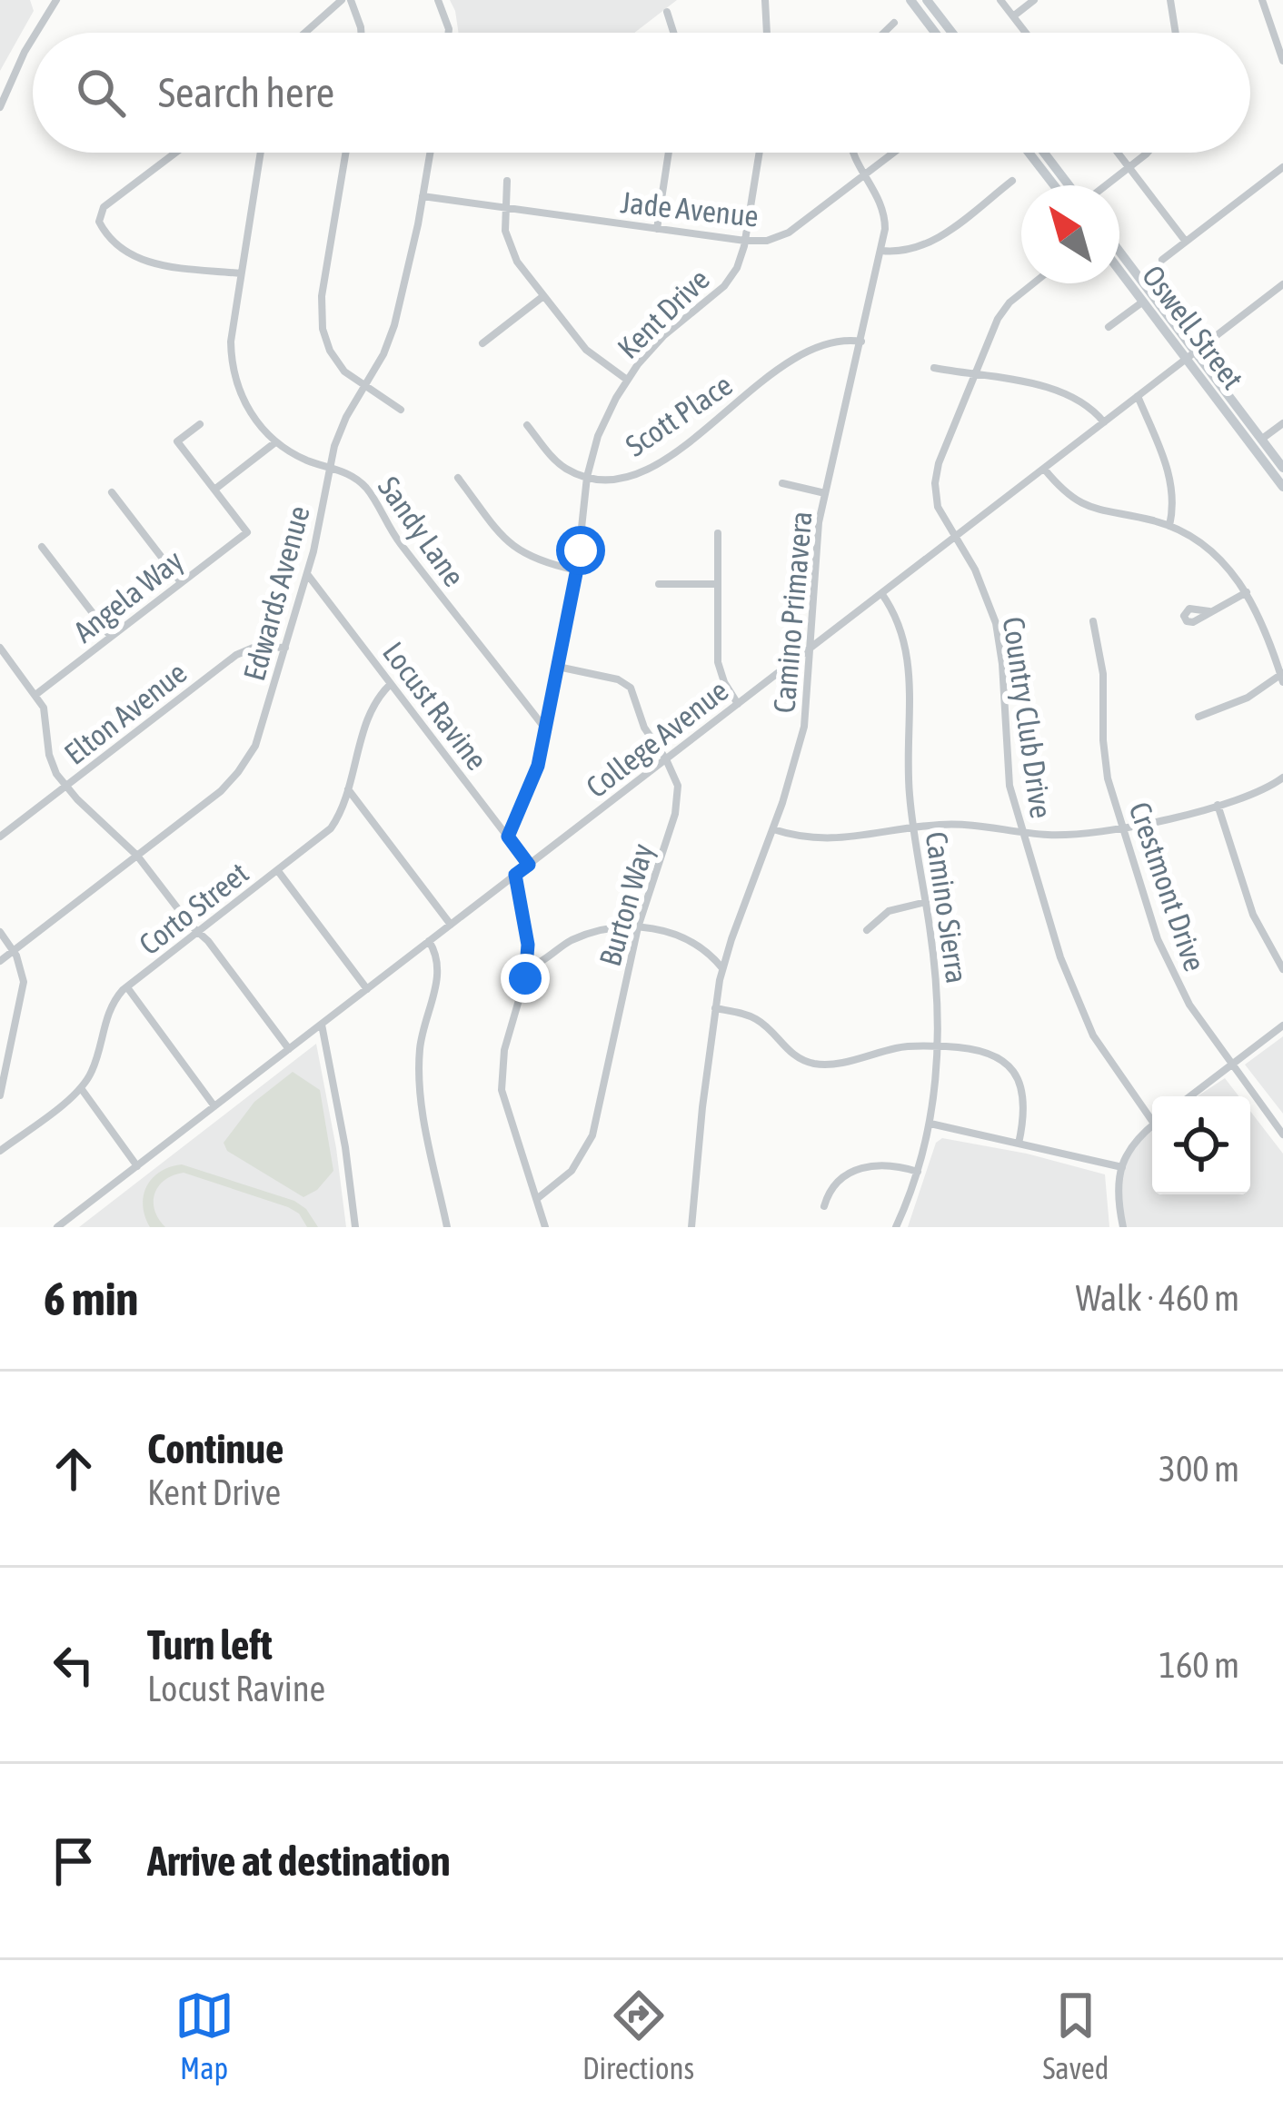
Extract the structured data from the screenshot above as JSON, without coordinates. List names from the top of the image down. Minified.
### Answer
{"streets":{"main road":["Oswell Street"],"street":["Jade Avenue","Kent Drive","Scott Place","Sandy Lane","Edwards Avenue","Angela Way","Camino Primavera","Locust Ravine","Elton Avenue","Country Club Drive","College Avenue","Crestmont Drive","Burton Way","Camino Sierra","Corto Street"]},"crossings":[["Jade Avenue","Kent Drive"],["Jade Avenue","Edwards Avenue"],["Jade Avenue","Camino Primavera"],["Kent Drive","Scott Place"],["Kent Drive","Sandy Lane"],["Kent Drive","Locust Ravine"],["Kent Drive","Burton Way"],["Oswell Street","College Avenue"],["Scott Place","Camino Primavera"],["Sandy Lane","Edwards Avenue"],["Edwards Avenue","Locust Ravine"],["Edwards Avenue","Elton Avenue"],["Camino Primavera","College Avenue"],["Locust Ravine","College Avenue"],["Locust Ravine","Corto Street"],["Country Club Drive","College Avenue"],["College Avenue","Burton Way"],["College Avenue","Camino Sierra"]],"north":"top left","page":{"search":"Search here","heading":["6 min","Walk · 460 m"],"list":[["Continue","Kent Drive","300 m"],["Turn left","Locust Ravine","160 m"],"Arrive at destination"],"nav":["Map","Directions","Saved"]}}
